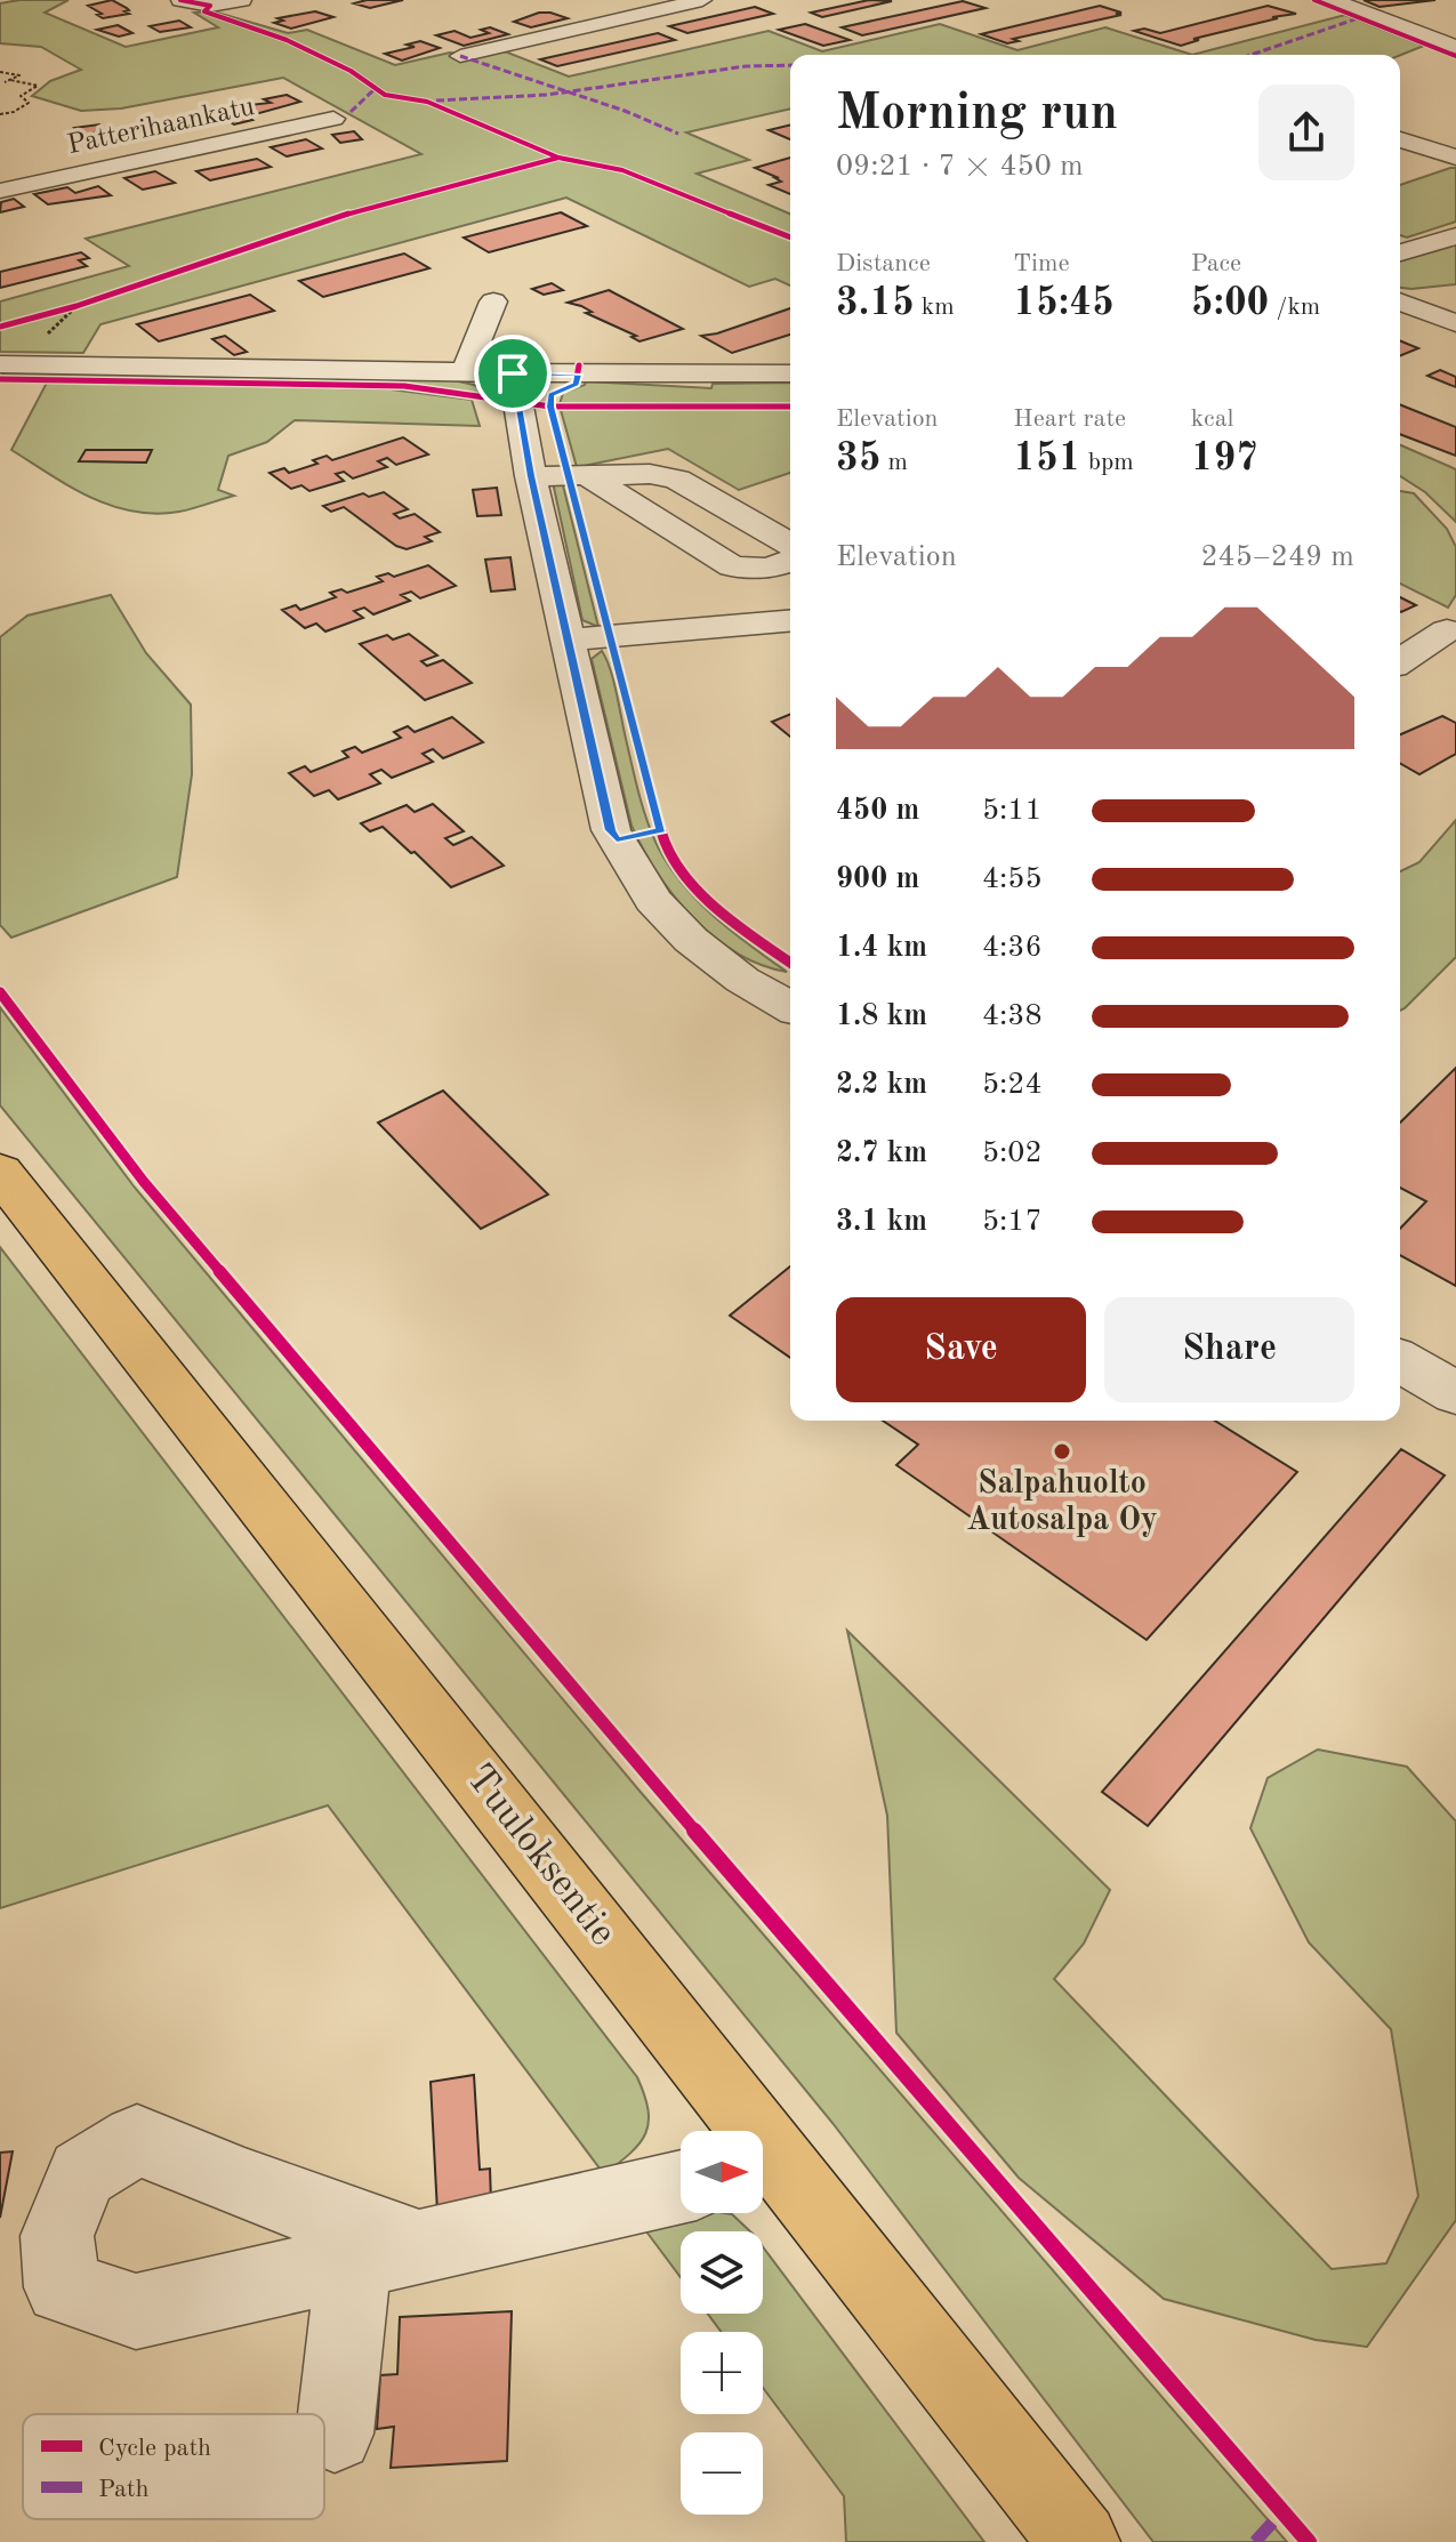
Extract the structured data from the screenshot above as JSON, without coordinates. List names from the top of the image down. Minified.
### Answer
{"streets":{"highway":["Tuuloksentie"],"street":["Patterihaankatu"]},"places":["Salpahuolto Autosalpa Oy"],"legend":["Cycle path","Path"],"north":"right","page":{"heading":["Morning run","09:21 · 7 × 450 m"],"stats":[["Distance","3.15 km"],["Time","15:45"],["Pace","5:00 /km"],["Elevation","35 m"],["Heart rate","151 bpm"],["kcal","197"]],"chart":["Elevation","245–249 m"],"list":[{"name":"450 m","note":"5:11"},{"name":"900 m","note":"4:55"},{"name":"1.4 km","note":"4:36"},{"name":"1.8 km","note":"4:38"},{"name":"2.2 km","note":"5:24"},{"name":"2.7 km","note":"5:02"},{"name":"3.1 km","note":"5:17"}],"buttons":["Save","Share"],"map_buttons":["+","−"]}}
